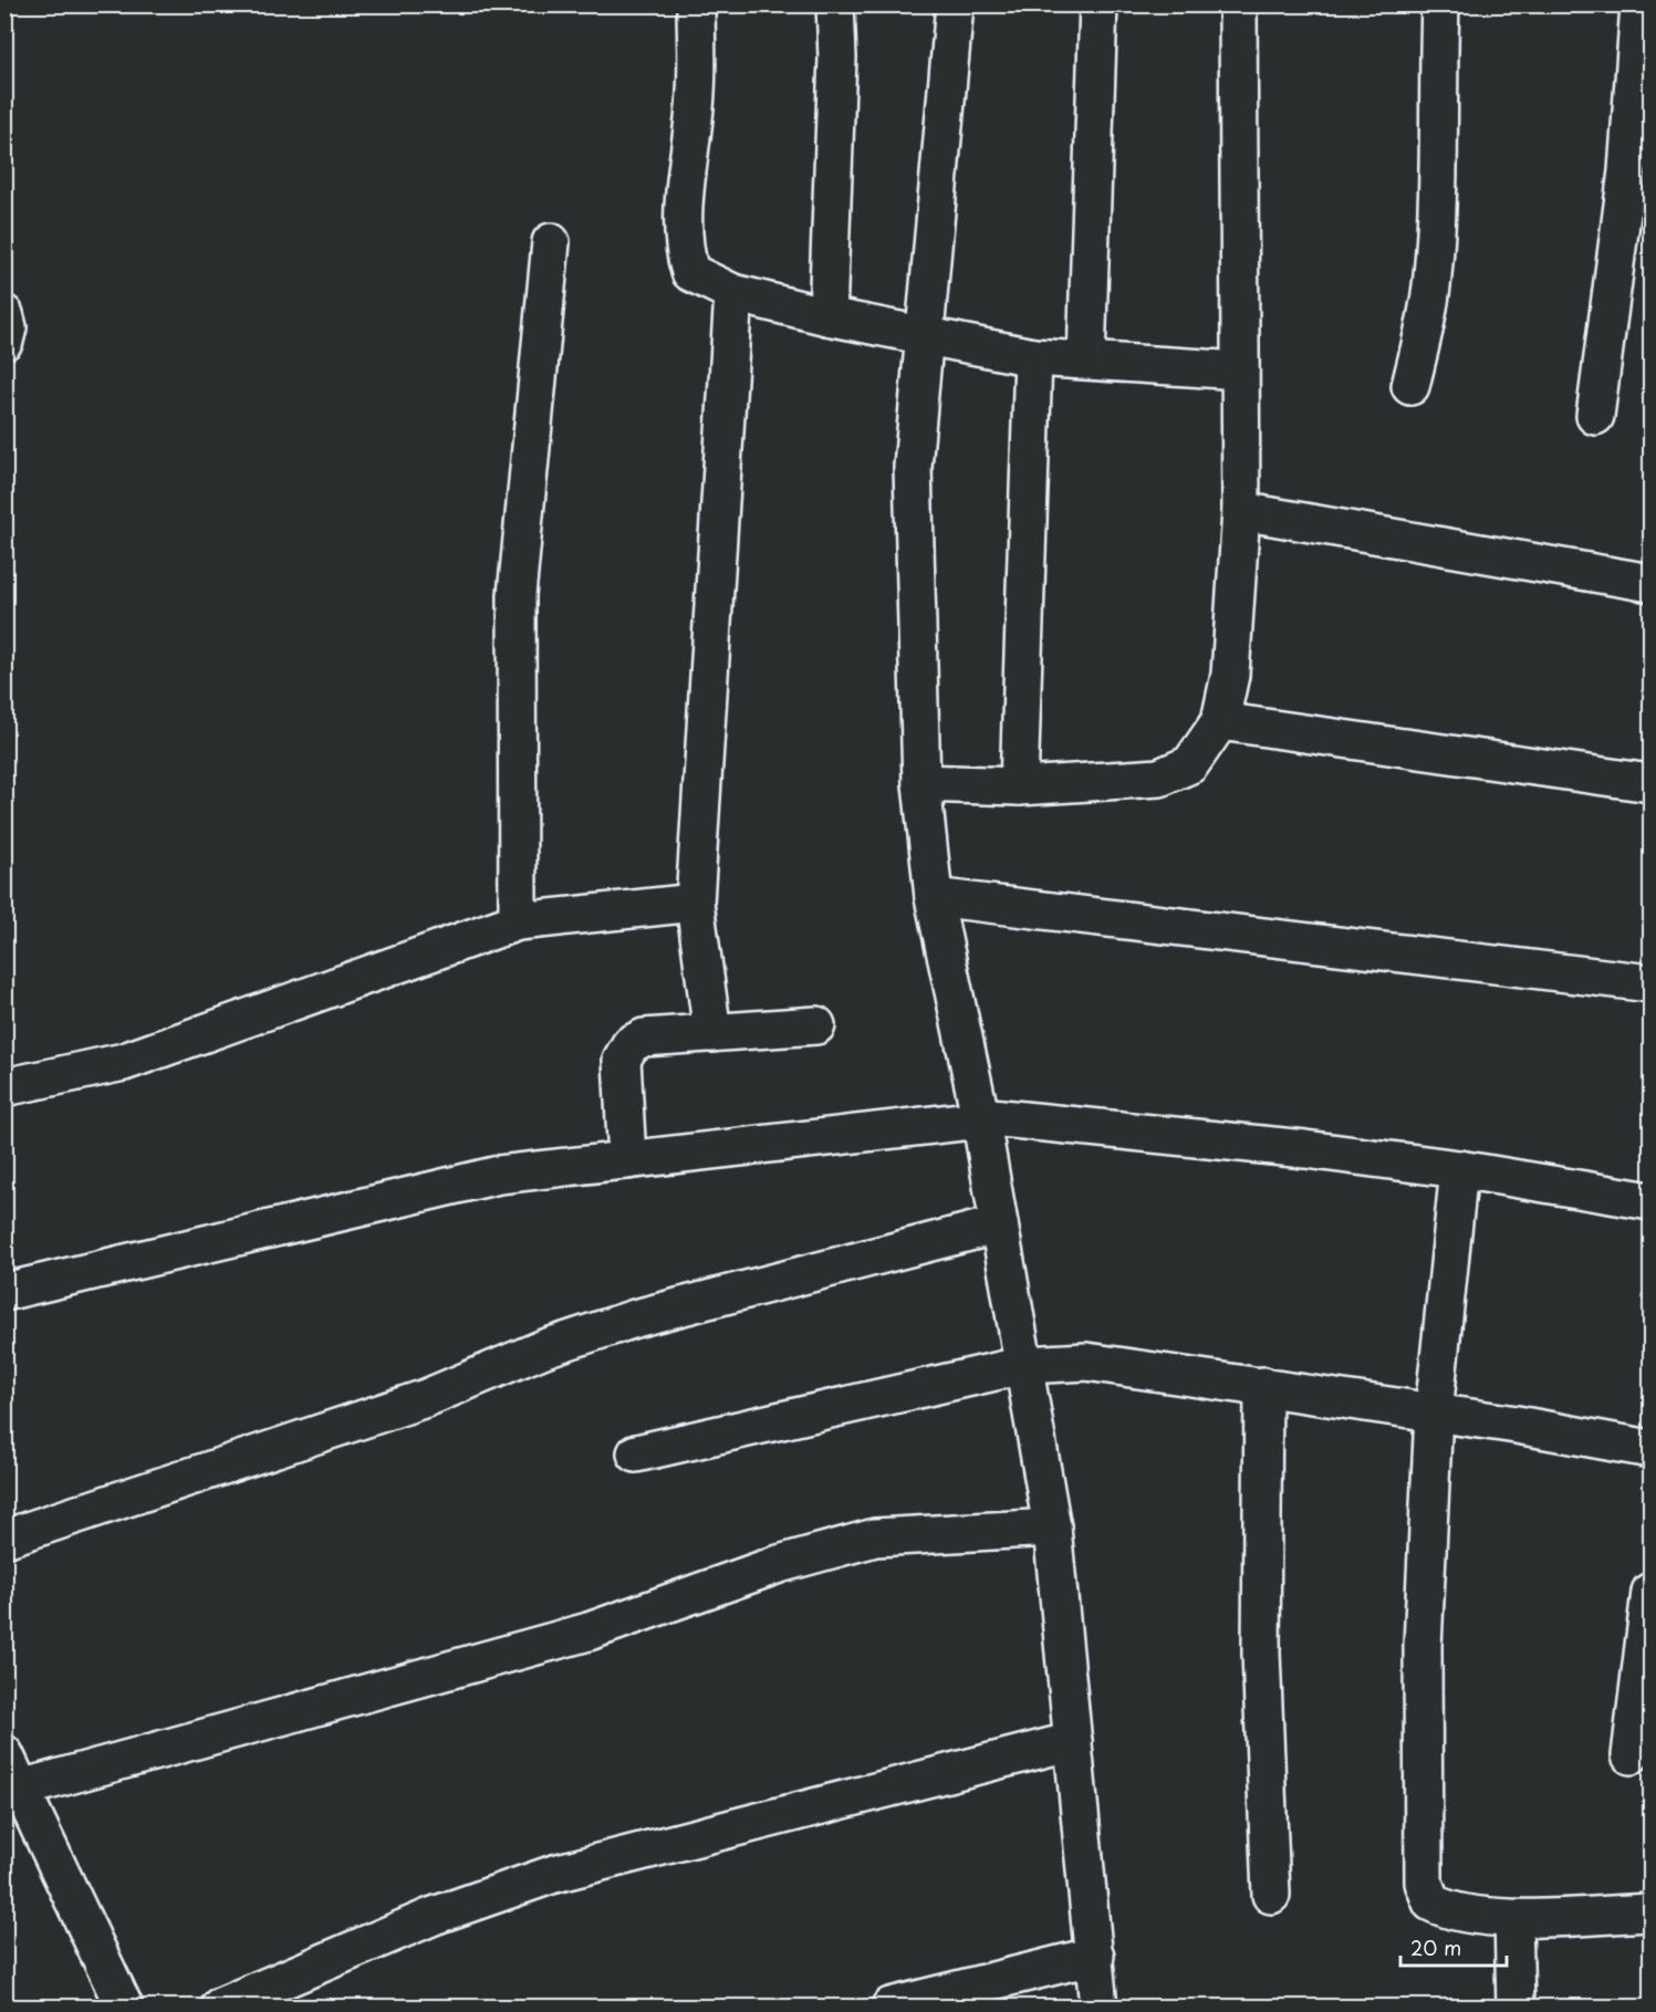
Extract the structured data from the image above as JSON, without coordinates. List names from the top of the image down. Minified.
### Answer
{"scale_bar":"20 m"}
